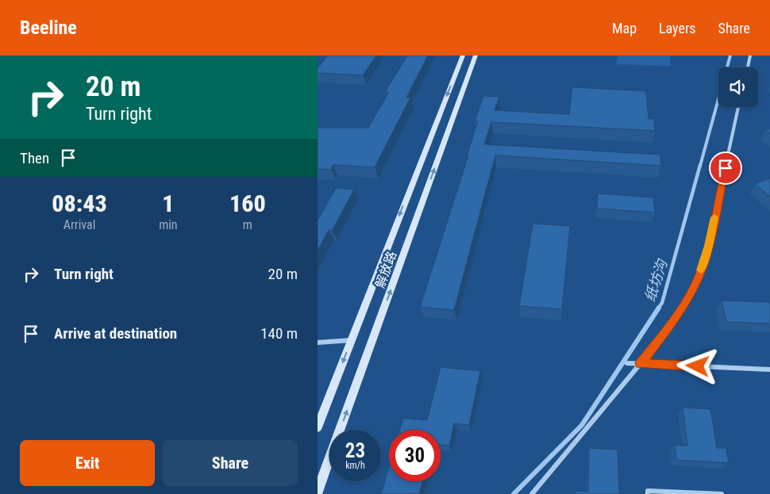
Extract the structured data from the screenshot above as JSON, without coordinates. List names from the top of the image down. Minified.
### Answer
{"streets":{"main road":["解放路"]},"water":["纸坊沟"],"page":{"header":"Beeline","nav":["Map","Layers","Share"],"turn":["20 m","Turn right"],"then":"Then","eta":["08:43","Arrival","1","min","160","m"],"list":[{"name":"Turn right","value":"20 m"},{"name":"Arrive at destination","value":"140 m"}],"speed":"23 km/h","limit":"30","buttons":["Exit","Share"]}}
